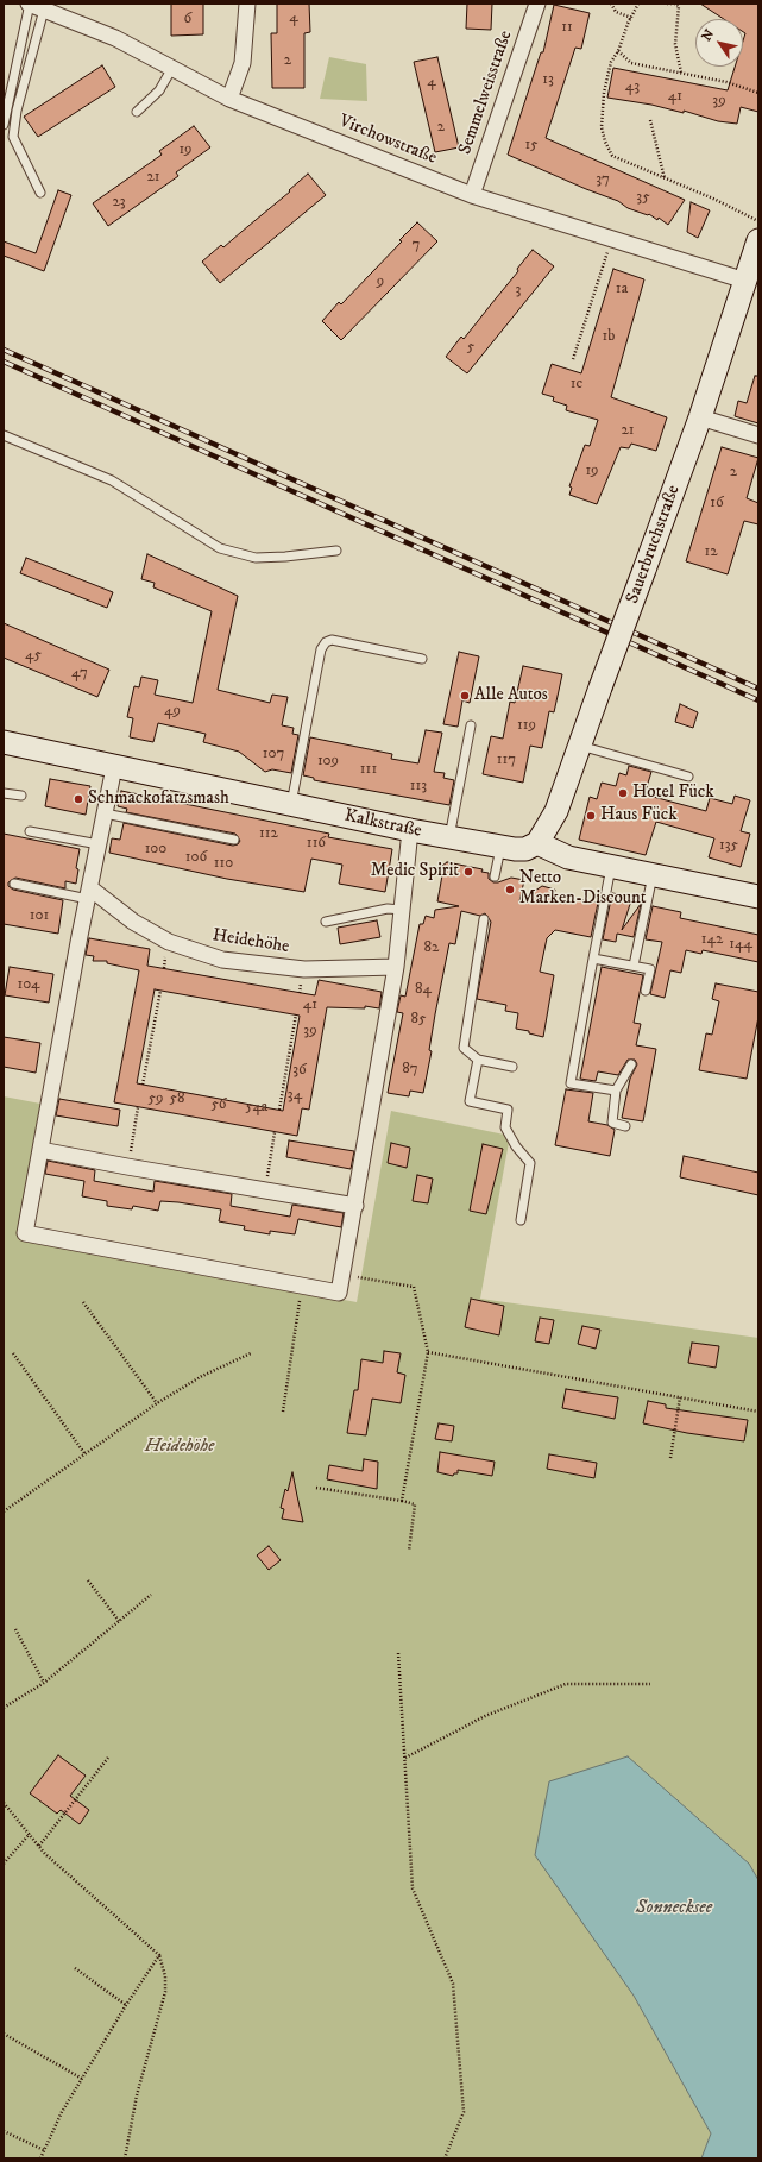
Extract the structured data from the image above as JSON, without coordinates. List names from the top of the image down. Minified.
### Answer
{"streets":{"street":["Semmelweisstraße","Virchowstraße","Sauerbruchstraße","Kalkstraße","Heidehöhe"]},"crossings":[["Semmelweisstraße","Virchowstraße"],["Virchowstraße","Sauerbruchstraße"],["Sauerbruchstraße","Kalkstraße"]],"water":["Sonnecksee"],"parks":["Heidehöhe"],"places":["Alle Autos","Hotel Fück","Schmackofatzsmash","Haus Fück","Medic Spirit","Netto Marken-Discount"],"house_numbers":["4","6","11","2","13","4","43","41","39","2","15","19","21","37","35","23","7","9","1a","3","1b","5","1c","21","19","2","16","12","45","47","49","119","107","117","109","111","113","112","116","135","100","106","110","101","142","144","82","104","84","41","85","39","87","36","34","59","58","56","54a"],"north":"top left"}
